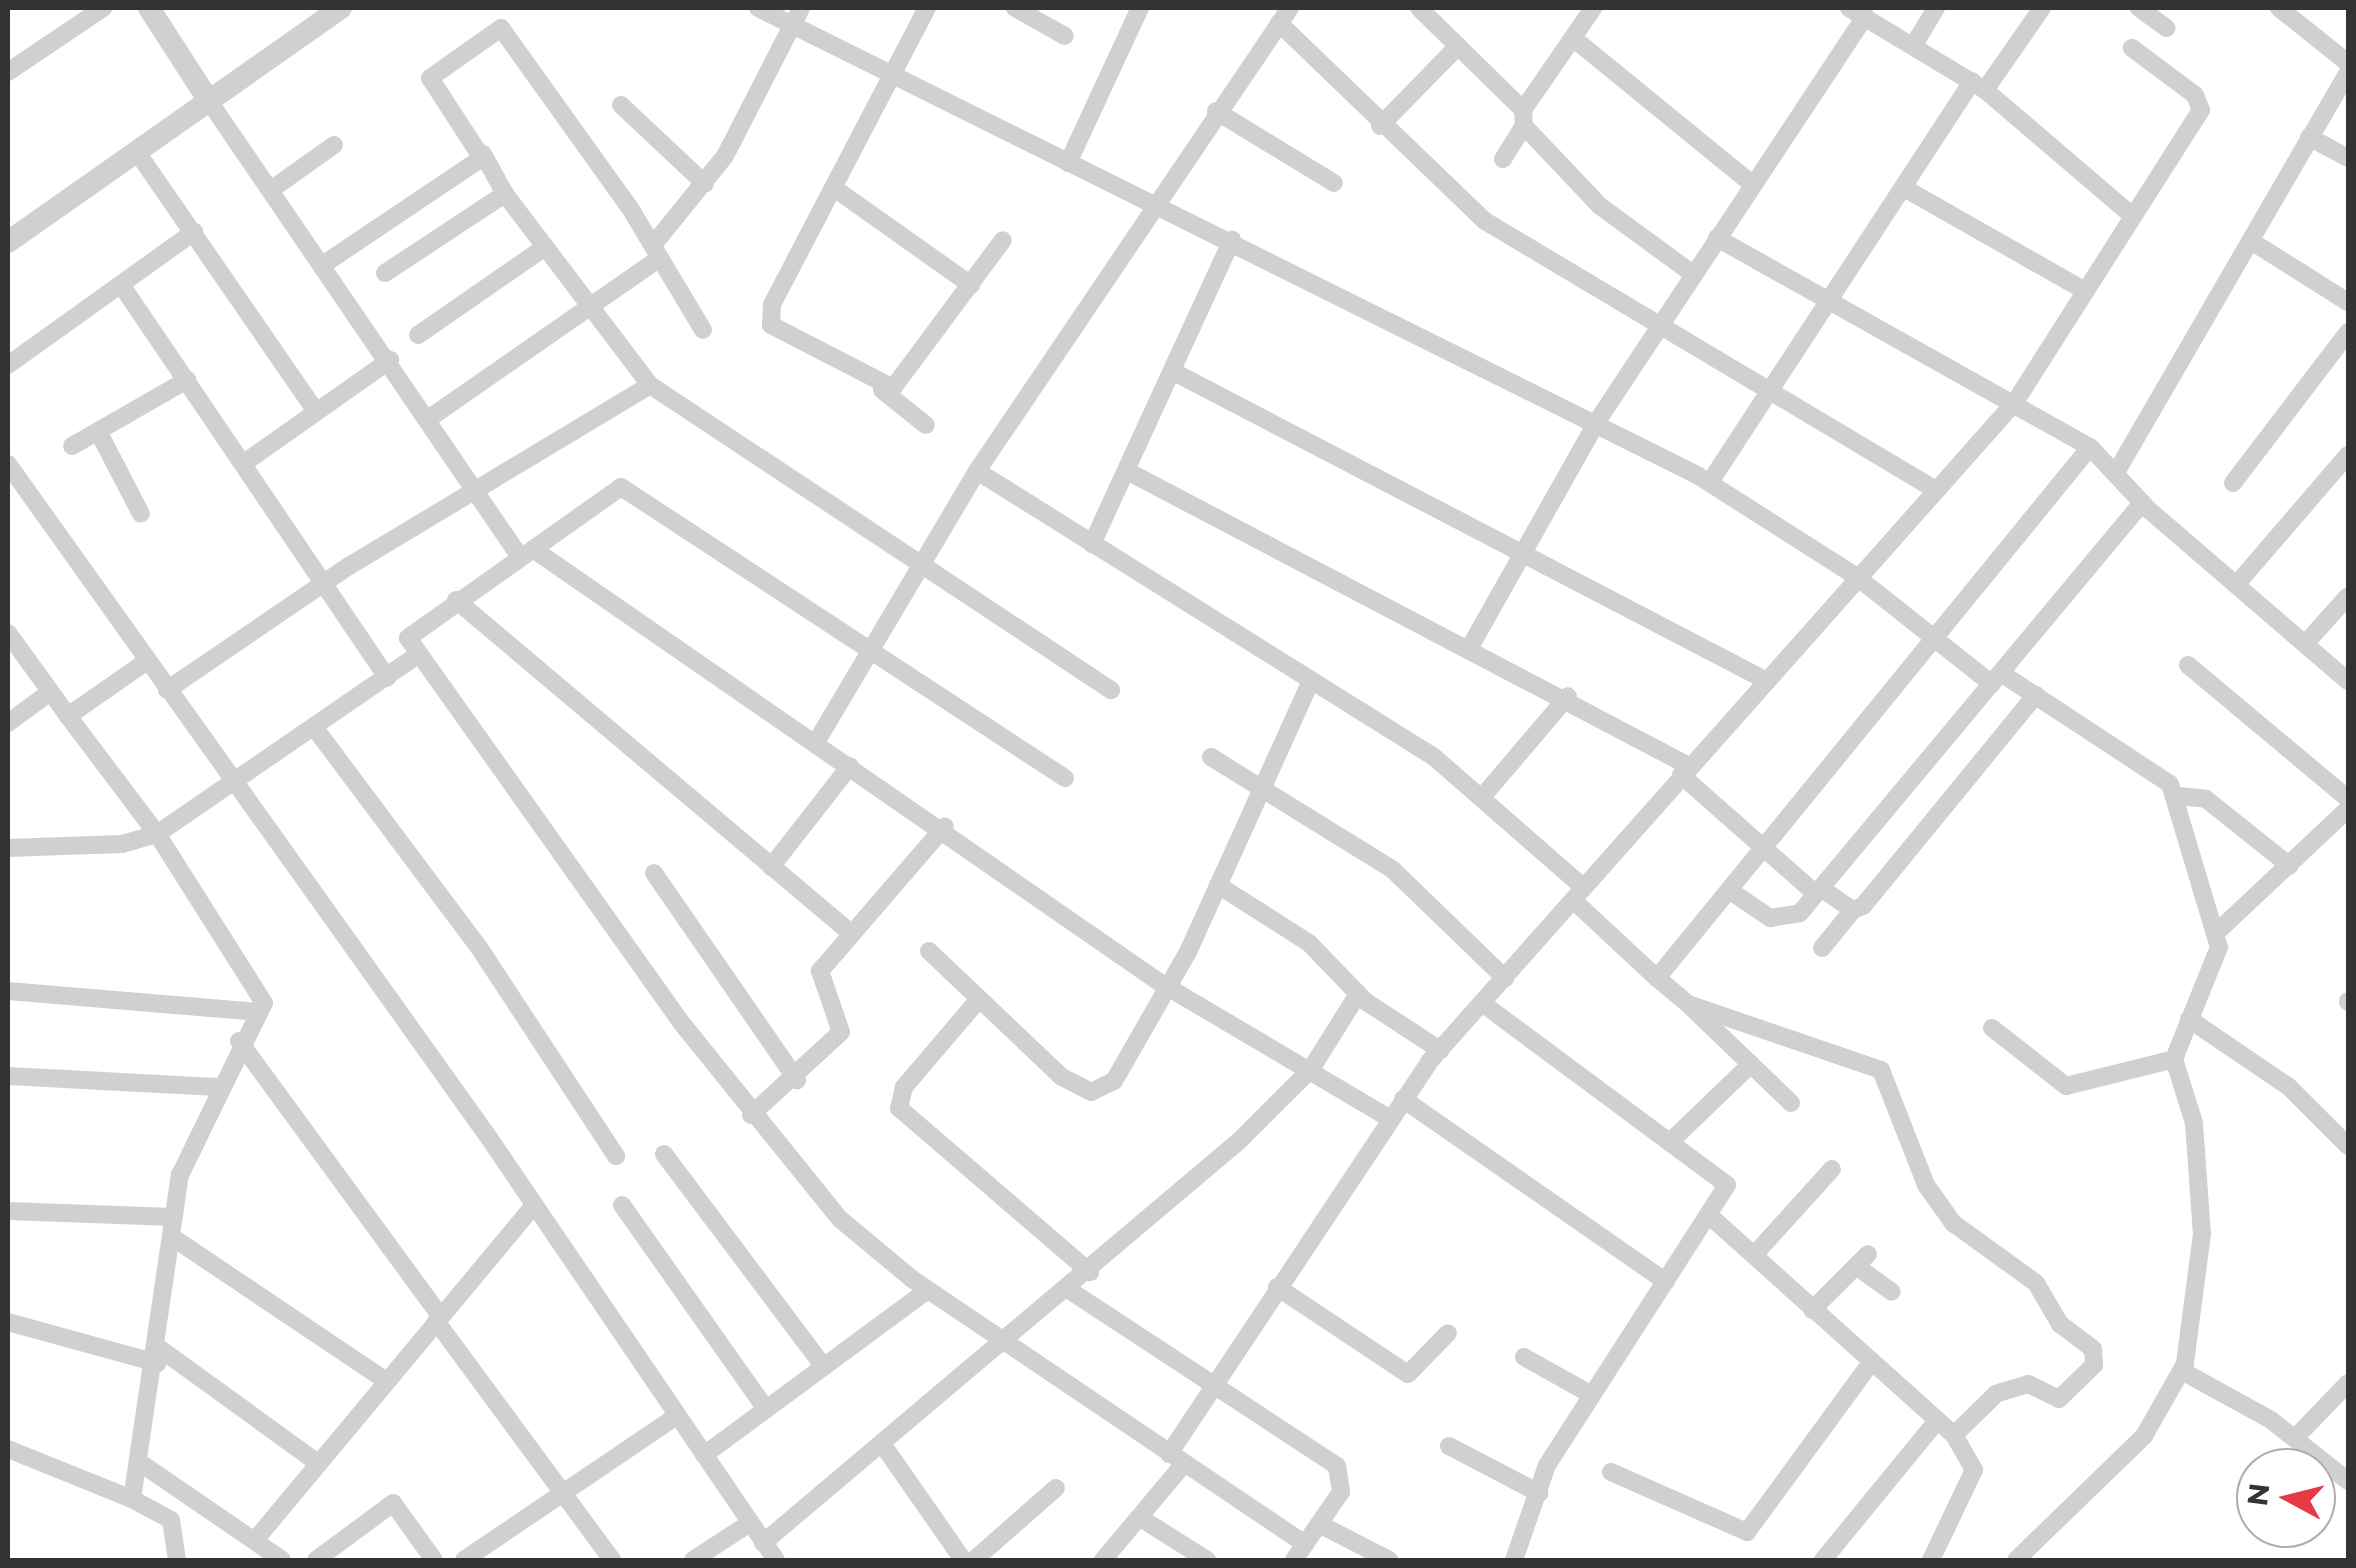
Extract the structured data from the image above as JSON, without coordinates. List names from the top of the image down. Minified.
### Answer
{"north":"left"}
